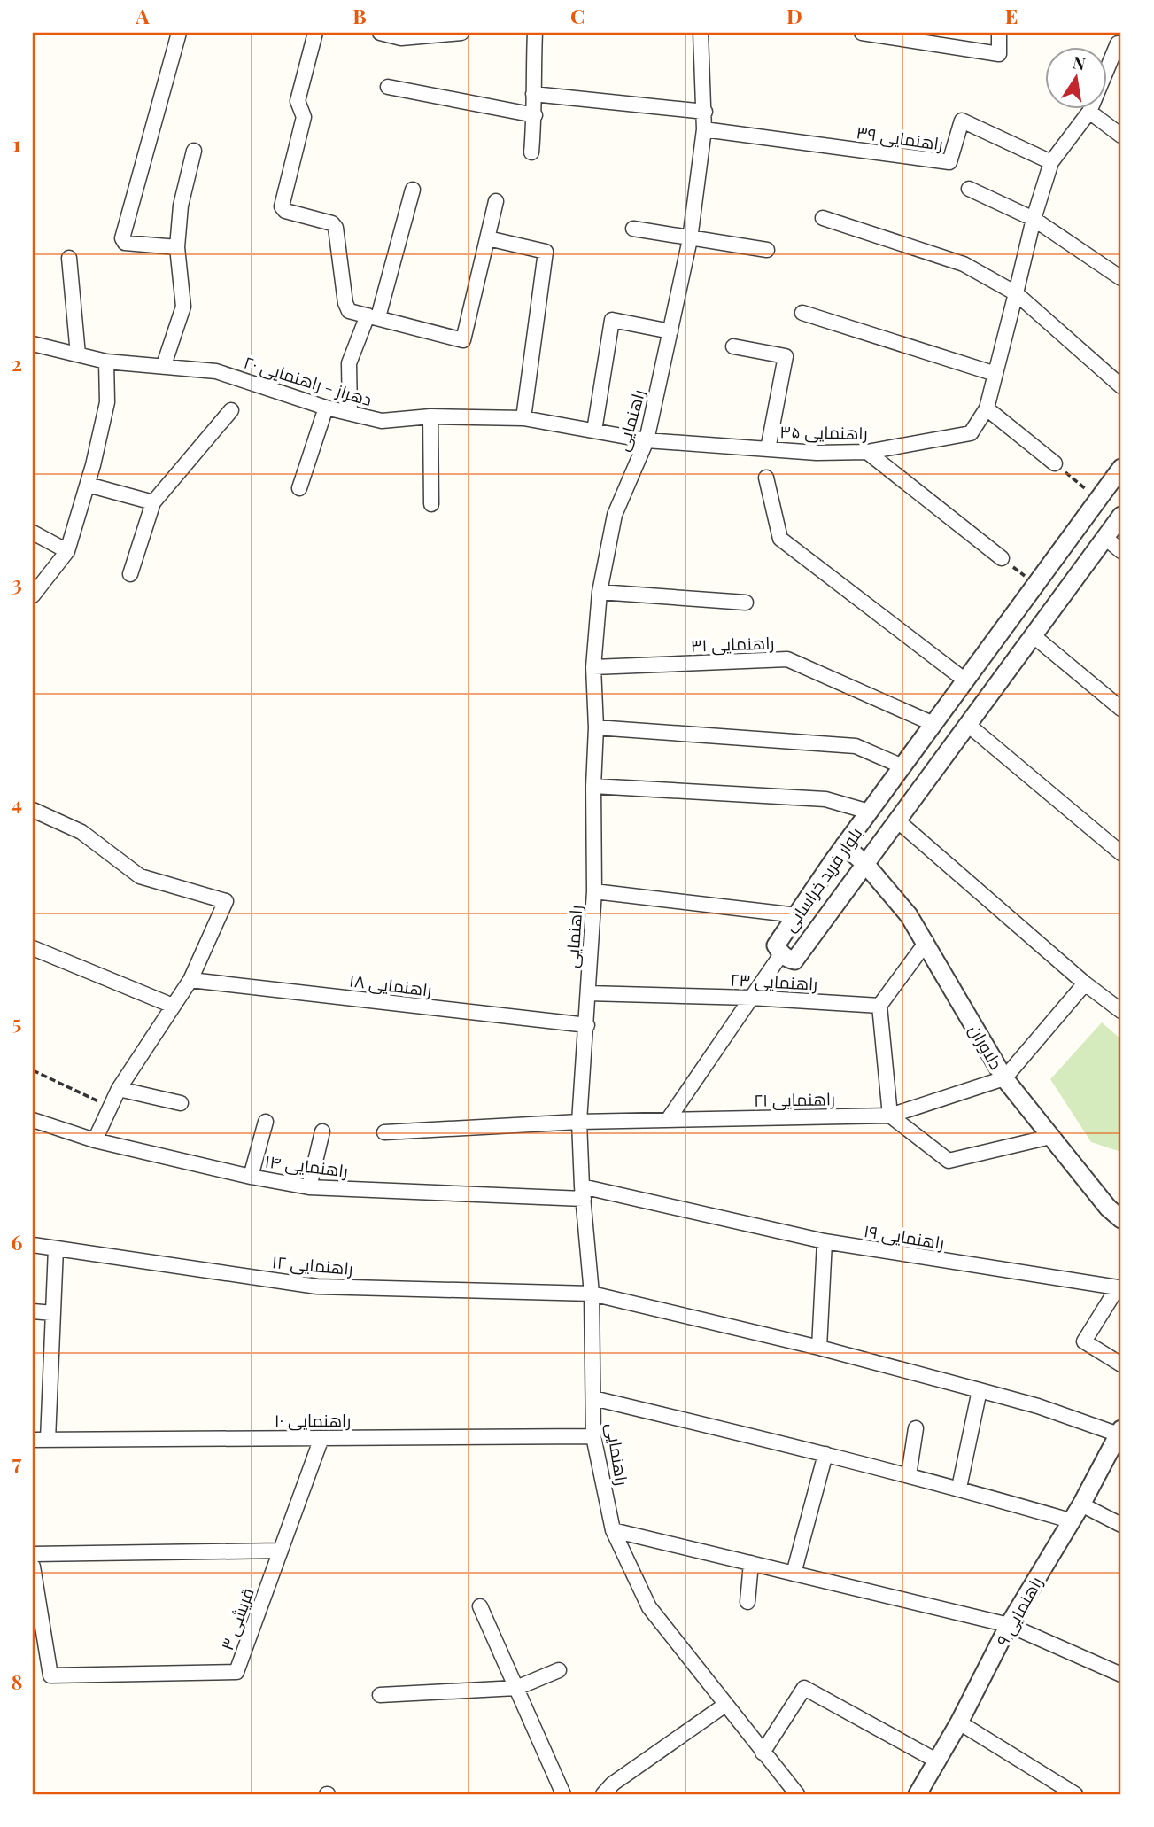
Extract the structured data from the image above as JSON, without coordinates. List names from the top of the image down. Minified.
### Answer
{"streets":{"street":["راهنمایی ۳۹","دهراز - راهنمایی ۲۰","راهنمایی","راهنمایی ۳۵","راهنمایی ۳۱","بلوار فرید خراسانی","راهنمایی ۲۳","راهنمایی ۱۸","دلاوران","راهنمایی ۲۱","راهنمایی ۱۴","راهنمایی ۱۹","راهنمایی ۱۲","راهنمایی ۱۰","راهنمایی ۹","قریشی ۳"]},"crossings":[["راهنمایی ۳۹","راهنمایی"],["دهراز - راهنمایی ۲۰","راهنمایی"],["دهراز - راهنمایی ۲۰","راهنمایی ۳۵"],["راهنمایی","راهنمایی ۳۵"],["راهنمایی","راهنمایی ۳۱"],["راهنمایی","راهنمایی ۲۳"],["راهنمایی","راهنمایی ۱۸"],["راهنمایی","راهنمایی ۲۱"],["راهنمایی","راهنمایی ۱۴"],["راهنمایی","راهنمایی ۱۹"],["راهنمایی","راهنمایی ۱۲"],["راهنمایی","راهنمایی ۱۰"],["راهنمایی ۳۱","بلوار فرید خراسانی"],["بلوار فرید خراسانی","دلاوران"],["دلاوران","راهنمایی ۲۱"],["راهنمایی ۱۴","راهنمایی ۱۹"],["راهنمایی ۱۲","راهنمایی ۹"],["راهنمایی ۱۰","قریشی ۳"]],"north":"top","grid":{"columns":["A","B","C","D","E"],"rows":["1","2","3","4","5","6","7","8"]}}
